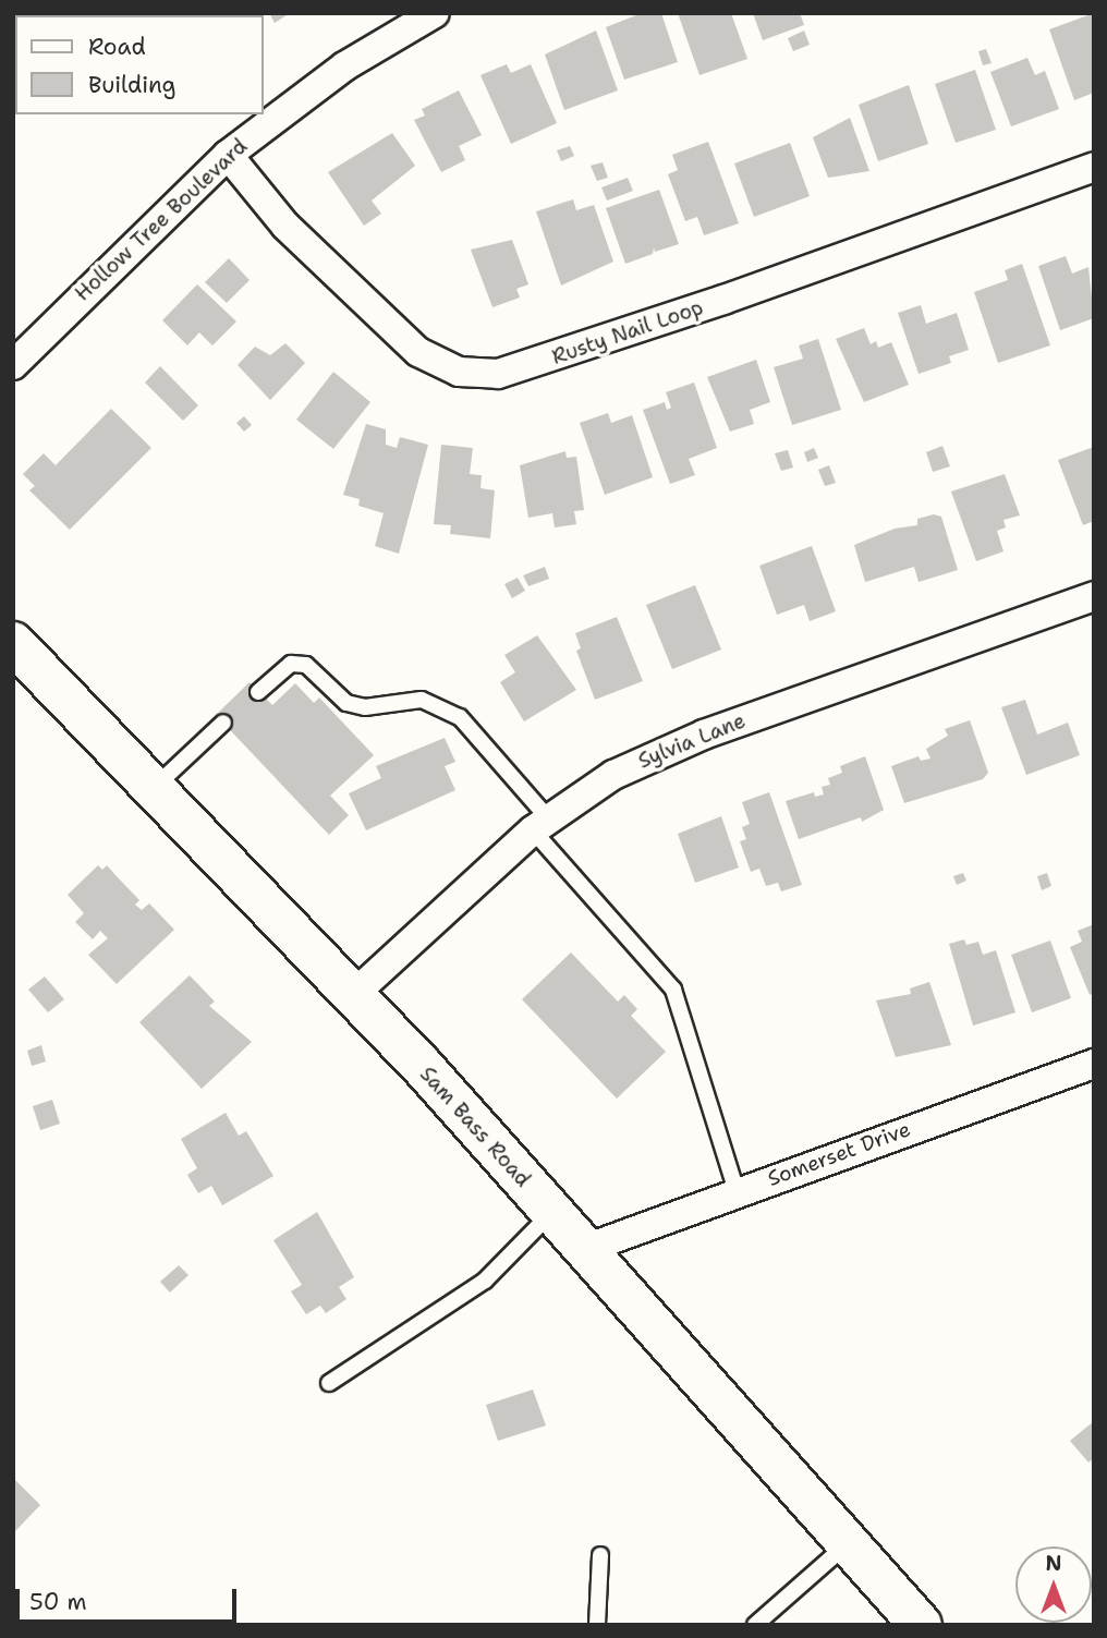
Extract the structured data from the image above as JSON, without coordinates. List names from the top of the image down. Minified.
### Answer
{"streets":{"main road":["Sam Bass Road"],"street":["Hollow Tree Boulevard","Rusty Nail Loop","Sylvia Lane","Somerset Drive"]},"crossings":[["Hollow Tree Boulevard","Rusty Nail Loop"],["Sylvia Lane","Sam Bass Road"],["Sam Bass Road","Somerset Drive"]],"legend":["Road","Building"],"scale_bar":"50 m","north":"top"}
